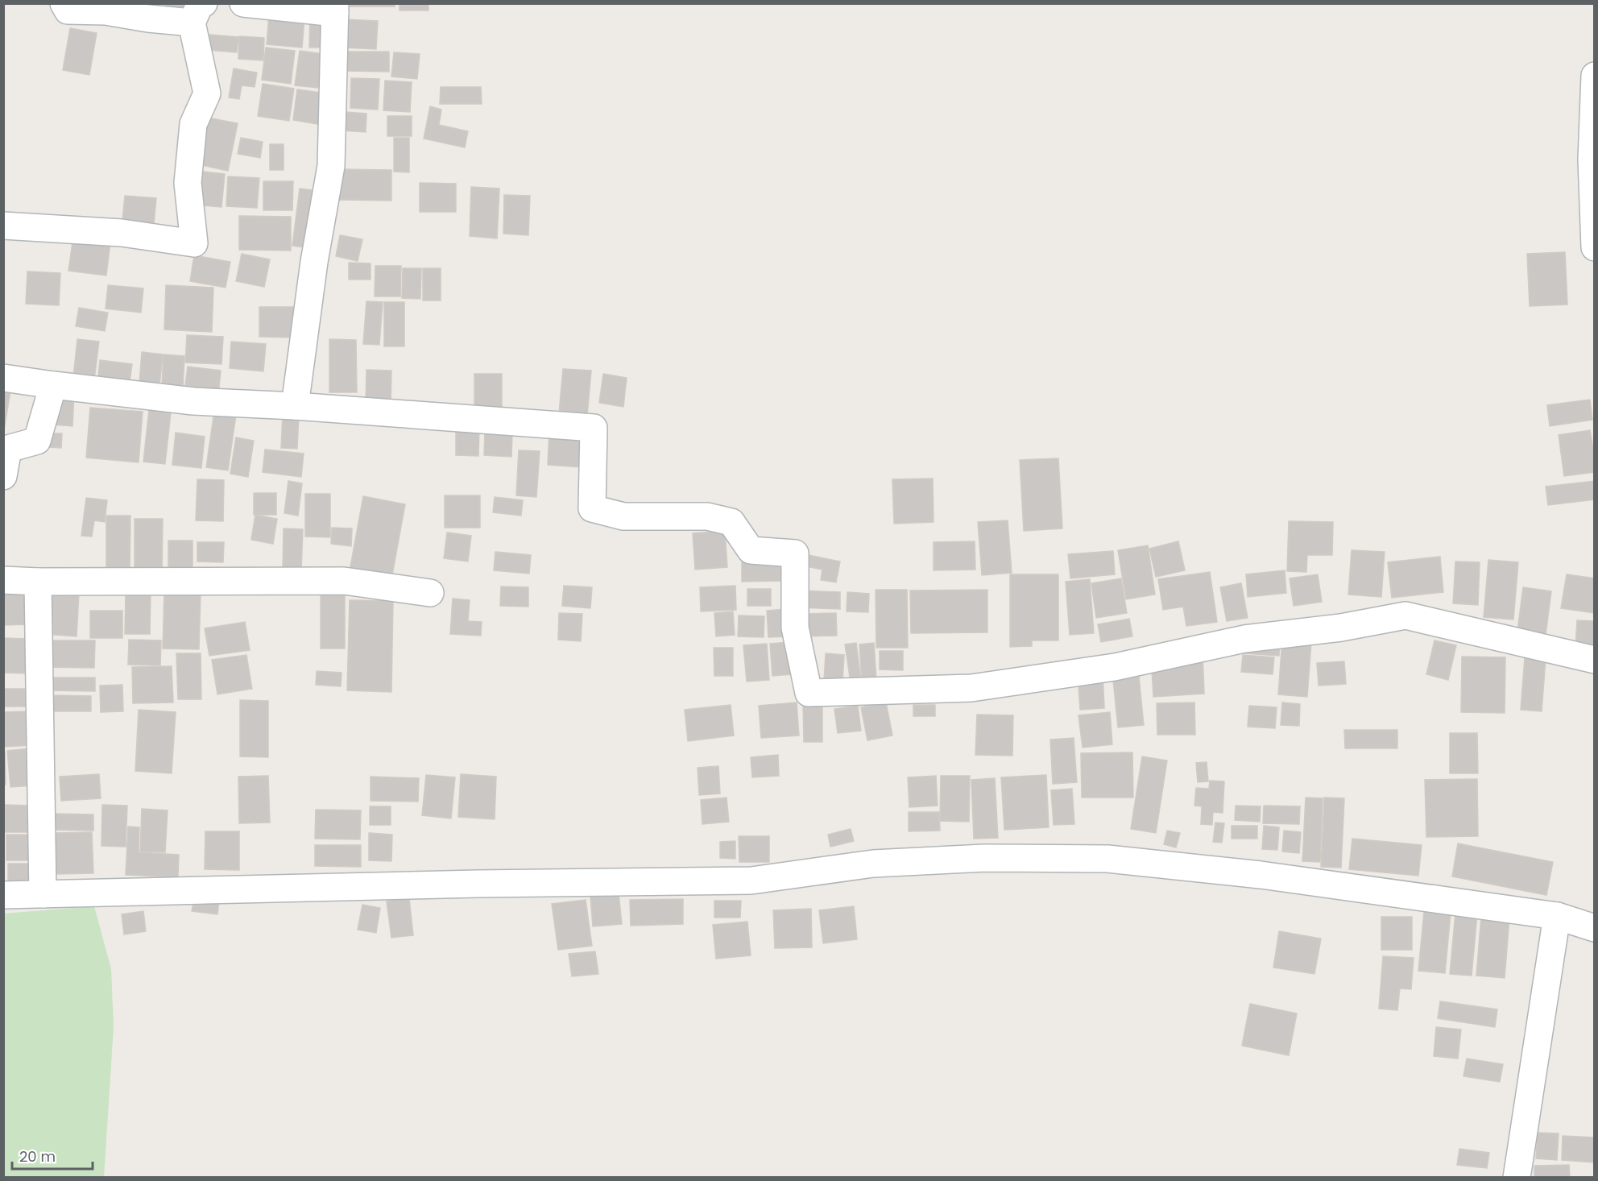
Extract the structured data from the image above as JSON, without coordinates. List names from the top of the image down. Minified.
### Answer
{"scale_bar":"20 m"}
